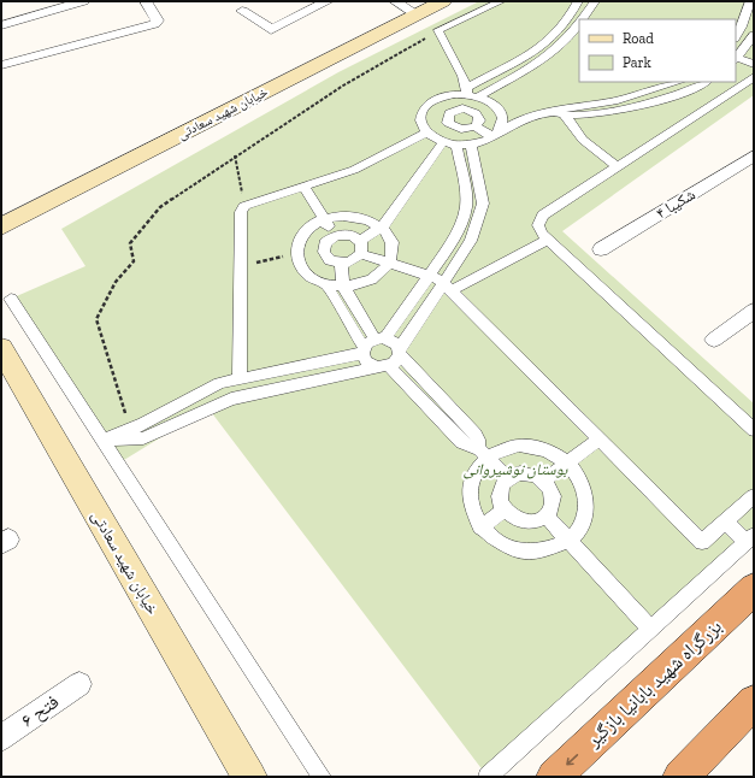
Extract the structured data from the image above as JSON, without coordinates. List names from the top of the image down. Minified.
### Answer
{"streets":{"highway":["بزرگراه شهید بابانیا بازگیر"],"main road":["خیابان شهید سعادتی"],"street":["شکیبا ۴","فتح ۶"]},"parks":["بوستان نوشیروانی"],"legend":["Road","Park"]}
